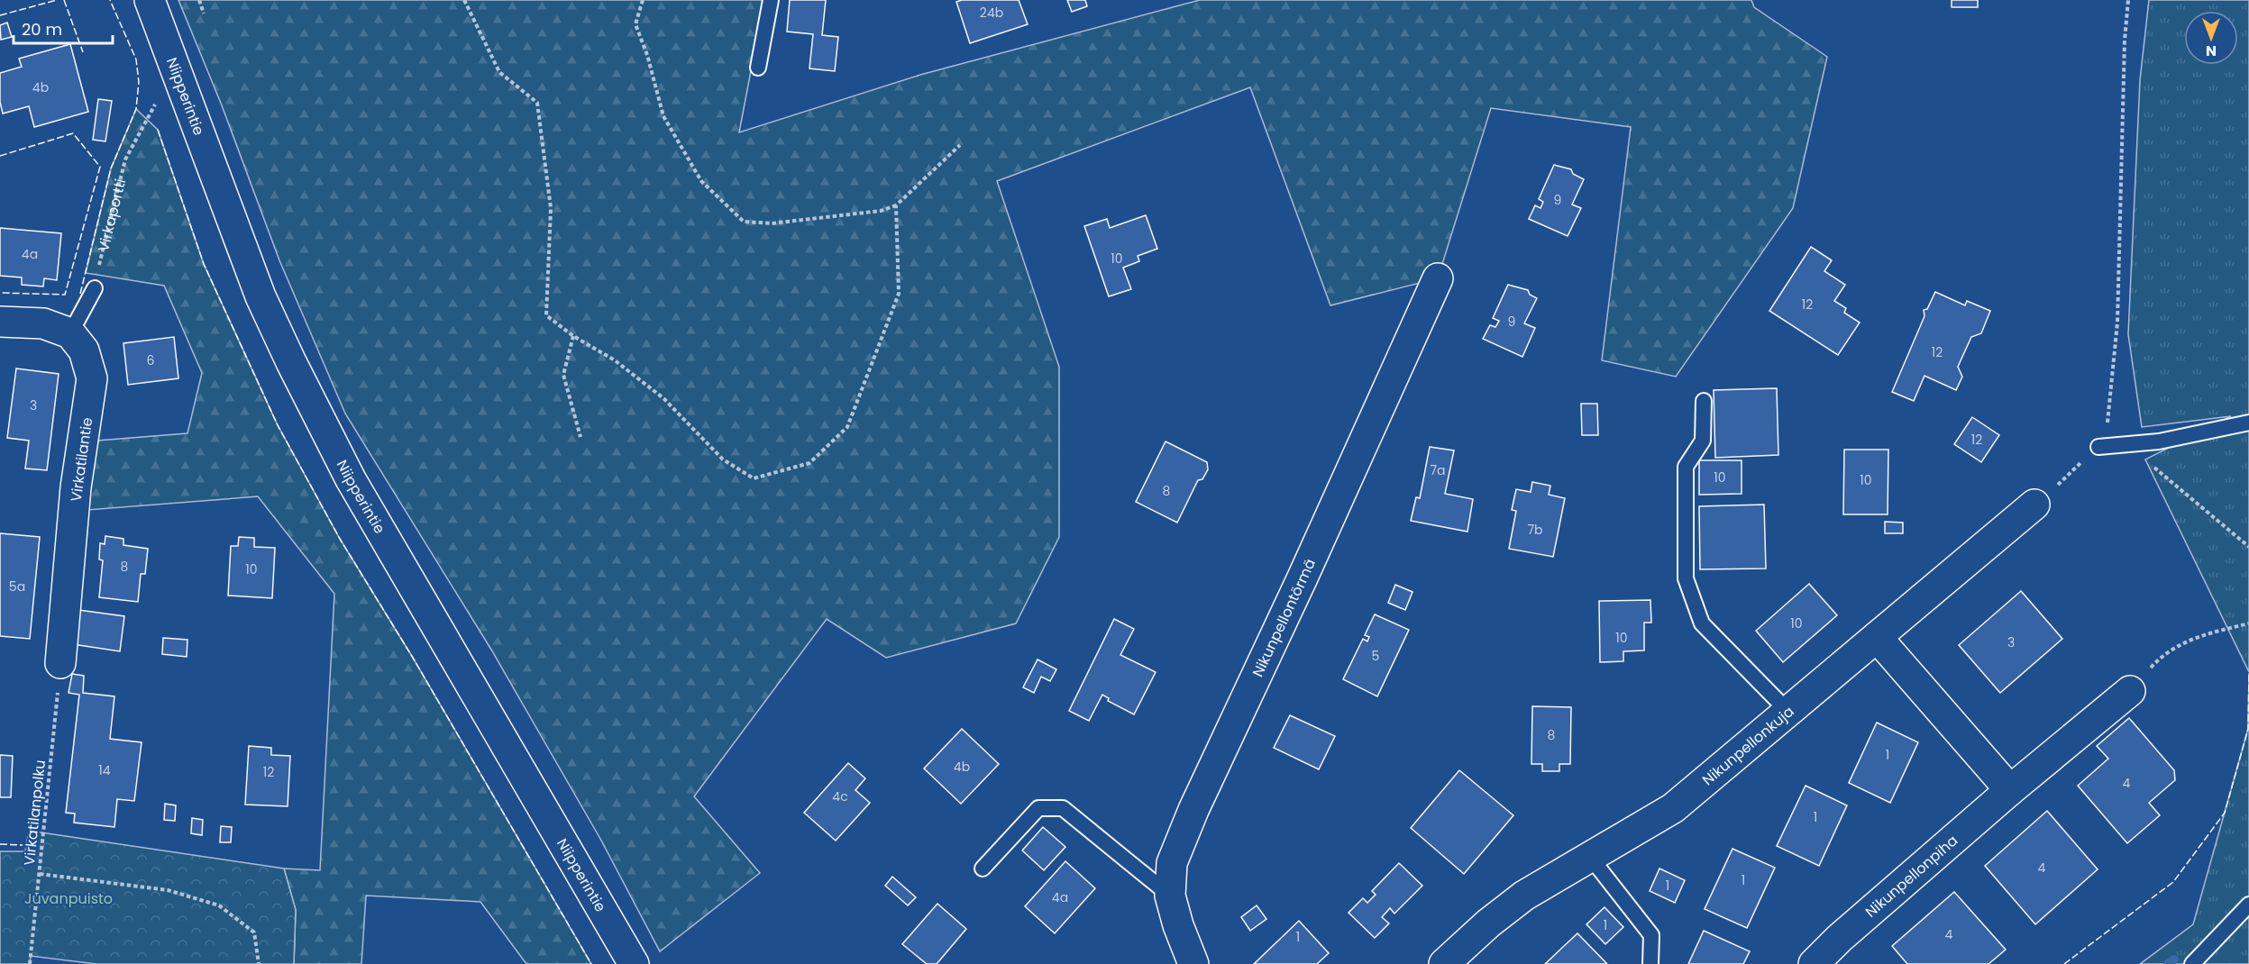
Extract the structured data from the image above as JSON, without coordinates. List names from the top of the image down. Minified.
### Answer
{"streets":{"street":["Niipperintie","Virkatilantie","Nikunpellontörmä","Nikunpellonkuja","Nikunpellonpiha"],"path":["Virkaportti","Virkatilanpolku"]},"crossings":[["Virkatilantie","Virkatilanpolku"]],"parks":["Juvanpuisto"],"house_numbers":["24b","4b","9","4a","10","12","9","12","6","3","12","7a","10","10","8","7b","8","10","5a","10","10","3","5","8","1","4b","14","12","4","4c","1","4","1","1","4a","1","4","1"],"scale_bar":"20 m","north":"bottom"}
